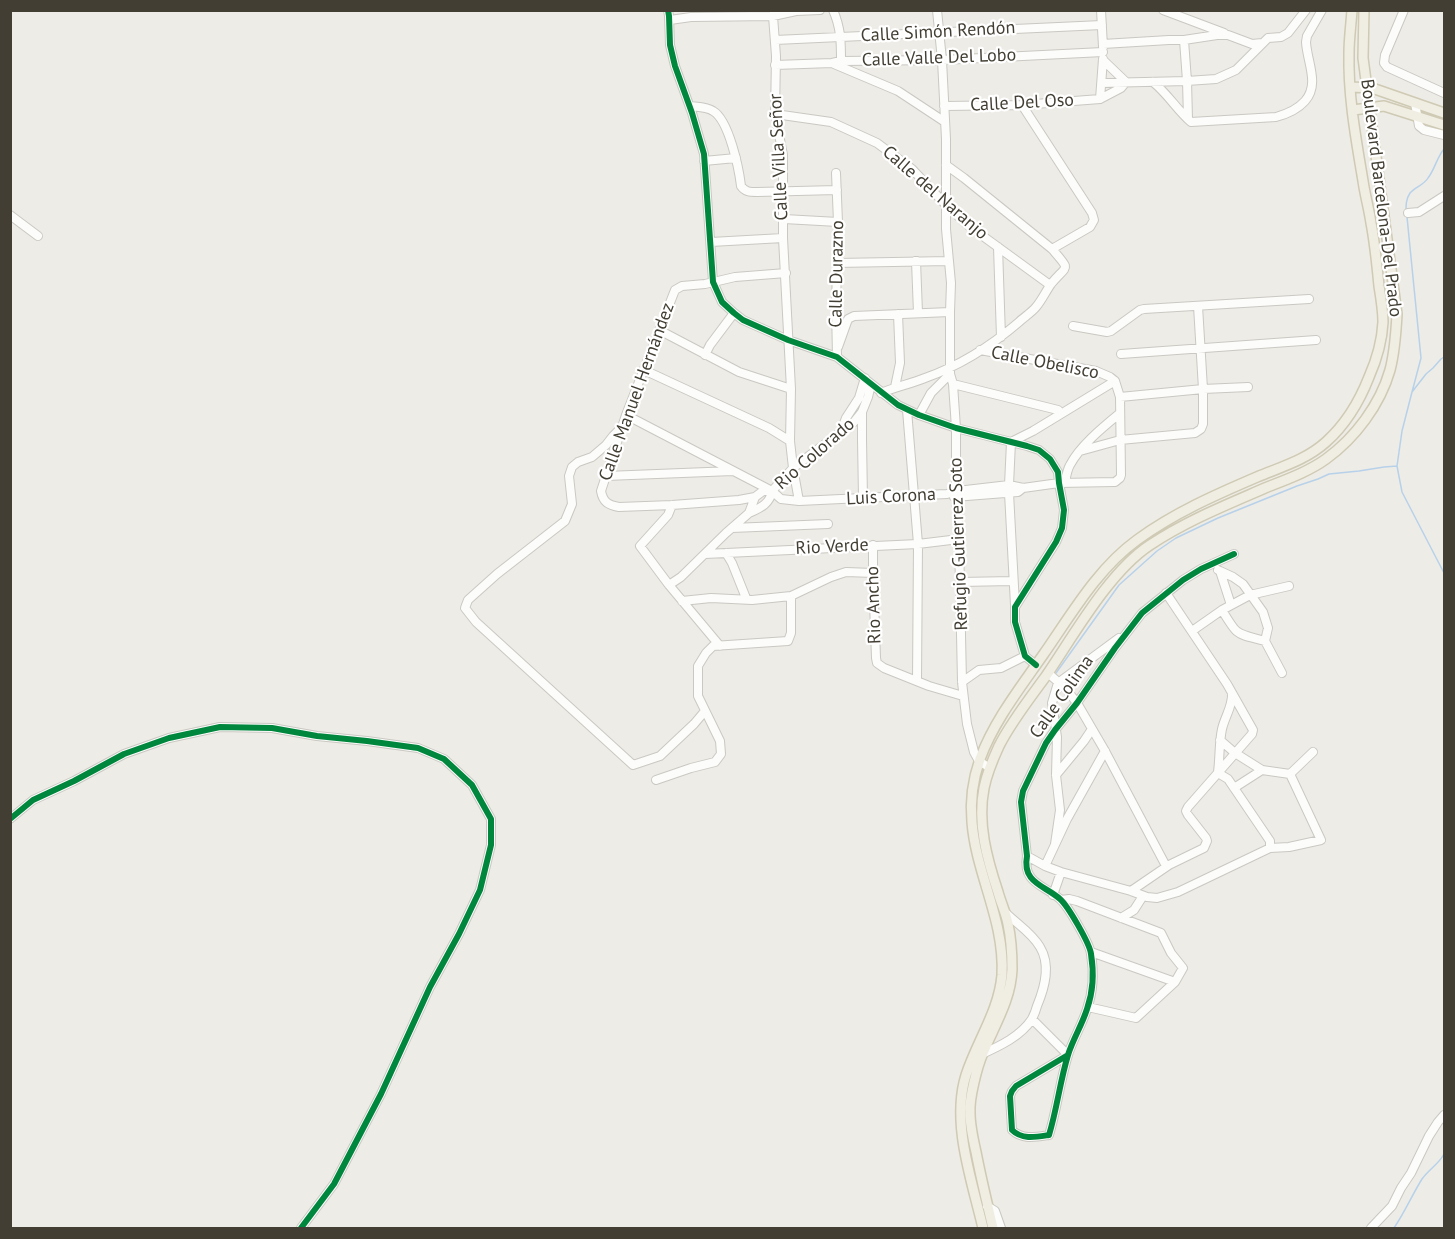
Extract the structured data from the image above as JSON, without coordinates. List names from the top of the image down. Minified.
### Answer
{"streets":{"main road":["Boulevard Barcelona-Del Prado"],"street":["Calle Simón Rendón","Calle Valle Del Lobo","Calle Del Oso","Calle Villa Señor","Calle del Naranjo","Calle Durazno","Calle Obelisco","Calle Manuel Hernández","Rio Colorado","Luis Corona","Refugio Gutierrez Soto","Rio Verde","Rio Ancho","Calle Colima"]},"crossings":[["Calle Simón Rendón","Calle Villa Señor"],["Calle Simón Rendón","Refugio Gutierrez Soto"],["Calle Valle Del Lobo","Calle Villa Señor"],["Calle Valle Del Lobo","Refugio Gutierrez Soto"],["Calle Del Oso","Refugio Gutierrez Soto"],["Calle Villa Señor","Calle del Naranjo"],["Calle Villa Señor","Rio Colorado"],["Calle Villa Señor","Luis Corona"],["Calle del Naranjo","Refugio Gutierrez Soto"],["Boulevard Barcelona-Del Prado","Refugio Gutierrez Soto"],["Calle Obelisco","Luis Corona"],["Calle Manuel Hernández","Luis Corona"],["Rio Colorado","Luis Corona"],["Rio Colorado","Rio Verde"],["Luis Corona","Refugio Gutierrez Soto"],["Refugio Gutierrez Soto","Rio Verde"],["Rio Verde","Rio Ancho"]]}
